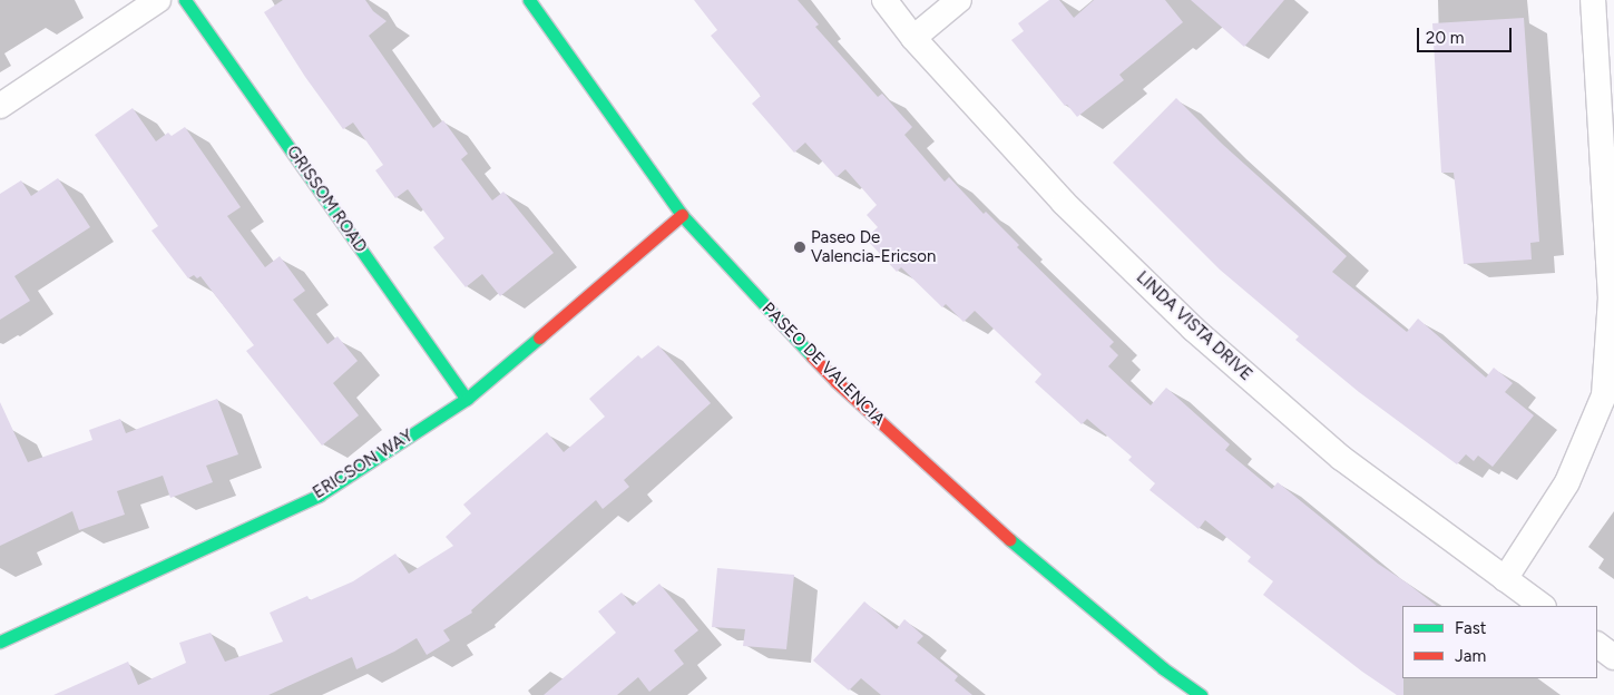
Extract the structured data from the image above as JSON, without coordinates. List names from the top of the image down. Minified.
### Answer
{"streets":{"street":["GRISSOM ROAD","LINDA VISTA DRIVE","PASEO DE VALENCIA","ERICSON WAY"]},"crossings":[["GRISSOM ROAD","ERICSON WAY"],["PASEO DE VALENCIA","ERICSON WAY"]],"places":["Paseo De Valencia-Ericson"],"legend":["Fast","Jam"],"scale_bar":"20 m"}
